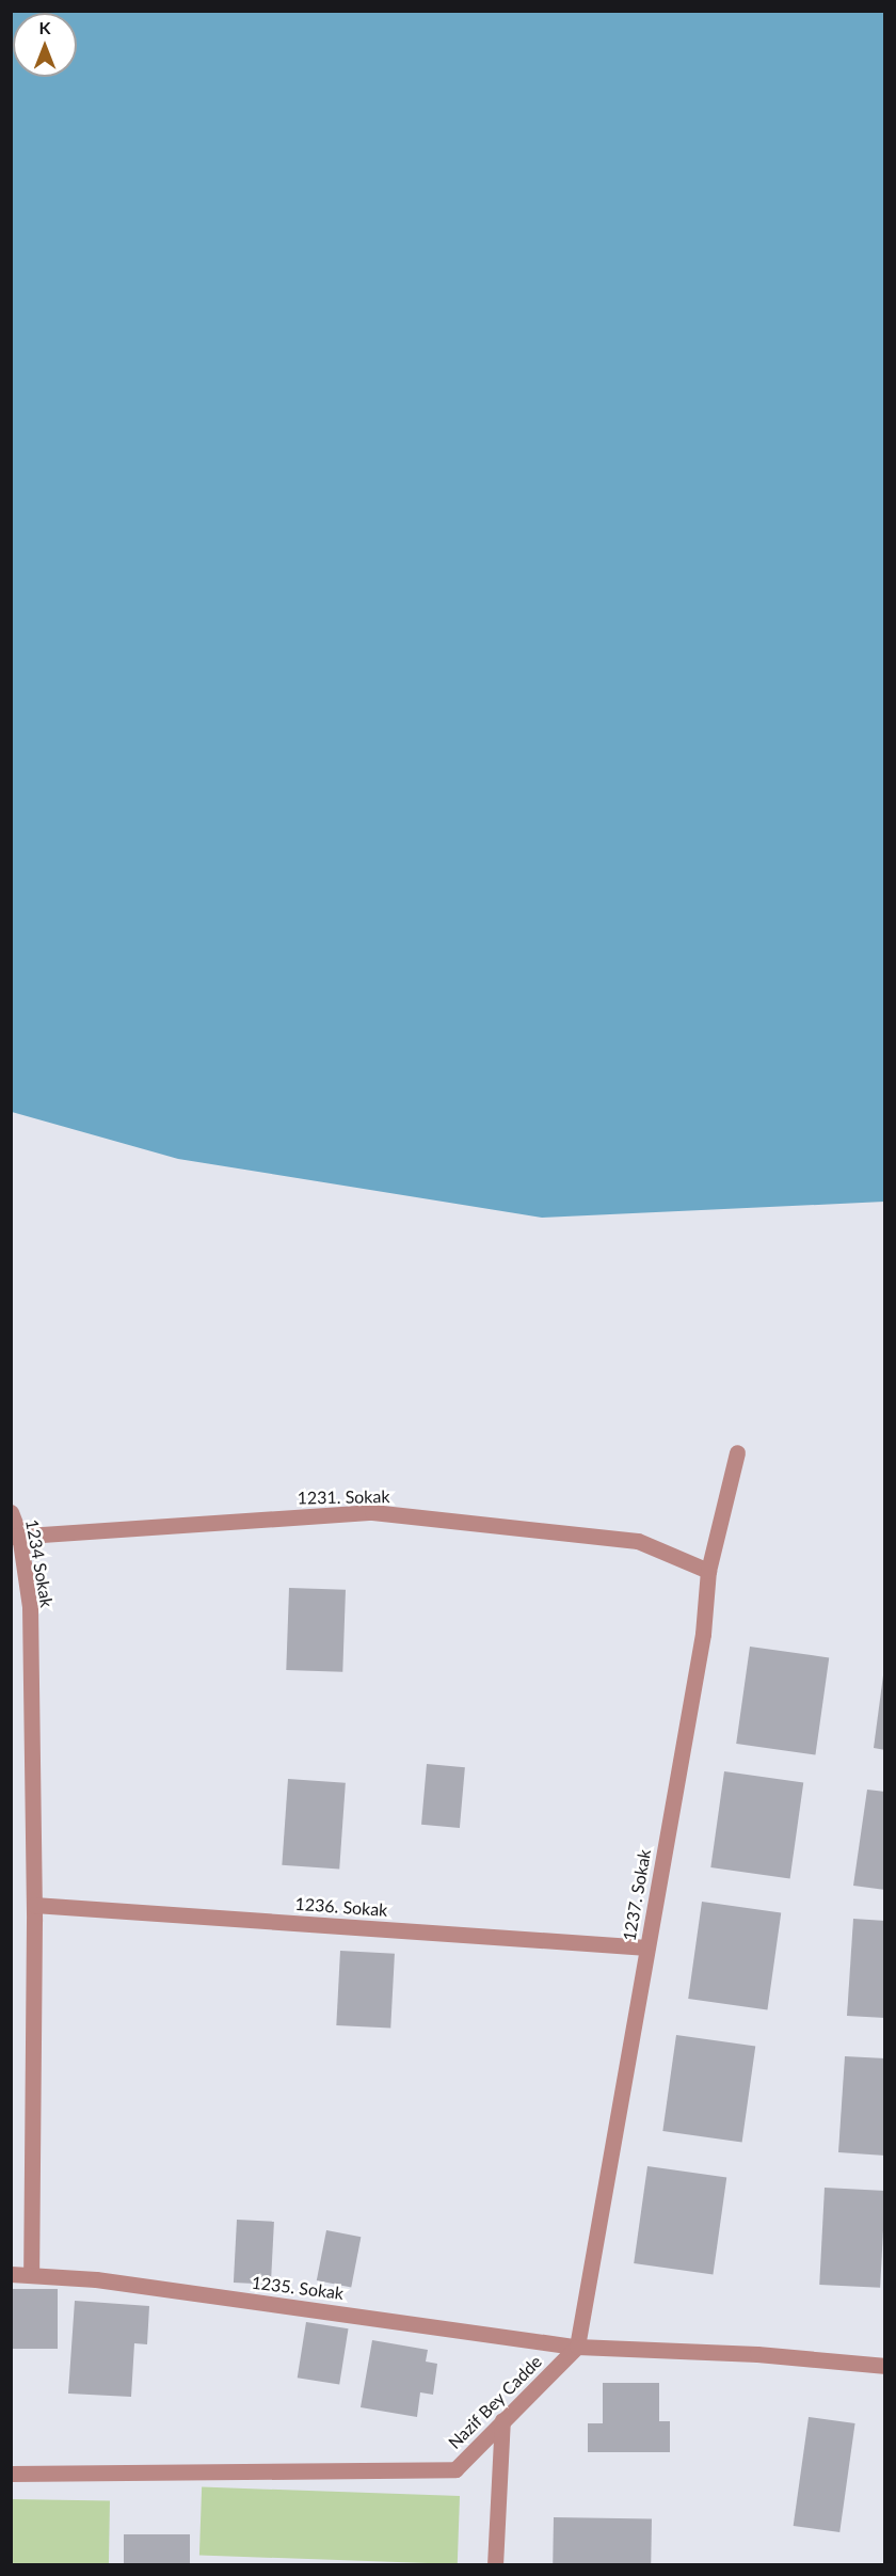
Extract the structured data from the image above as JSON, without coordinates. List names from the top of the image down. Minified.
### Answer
{"streets":{"street":["1231. Sokak","1234 Sokak","1237. Sokak","1236. Sokak","1235. Sokak","Nazif Bey Cadde"]},"crossings":[["1231. Sokak","1234 Sokak"],["1231. Sokak","1237. Sokak"],["1234 Sokak","1236. Sokak"],["1234 Sokak","1235. Sokak"],["1237. Sokak","1236. Sokak"],["1237. Sokak","1235. Sokak"],["1237. Sokak","Nazif Bey Cadde"],["1235. Sokak","Nazif Bey Cadde"]],"north":"top"}
